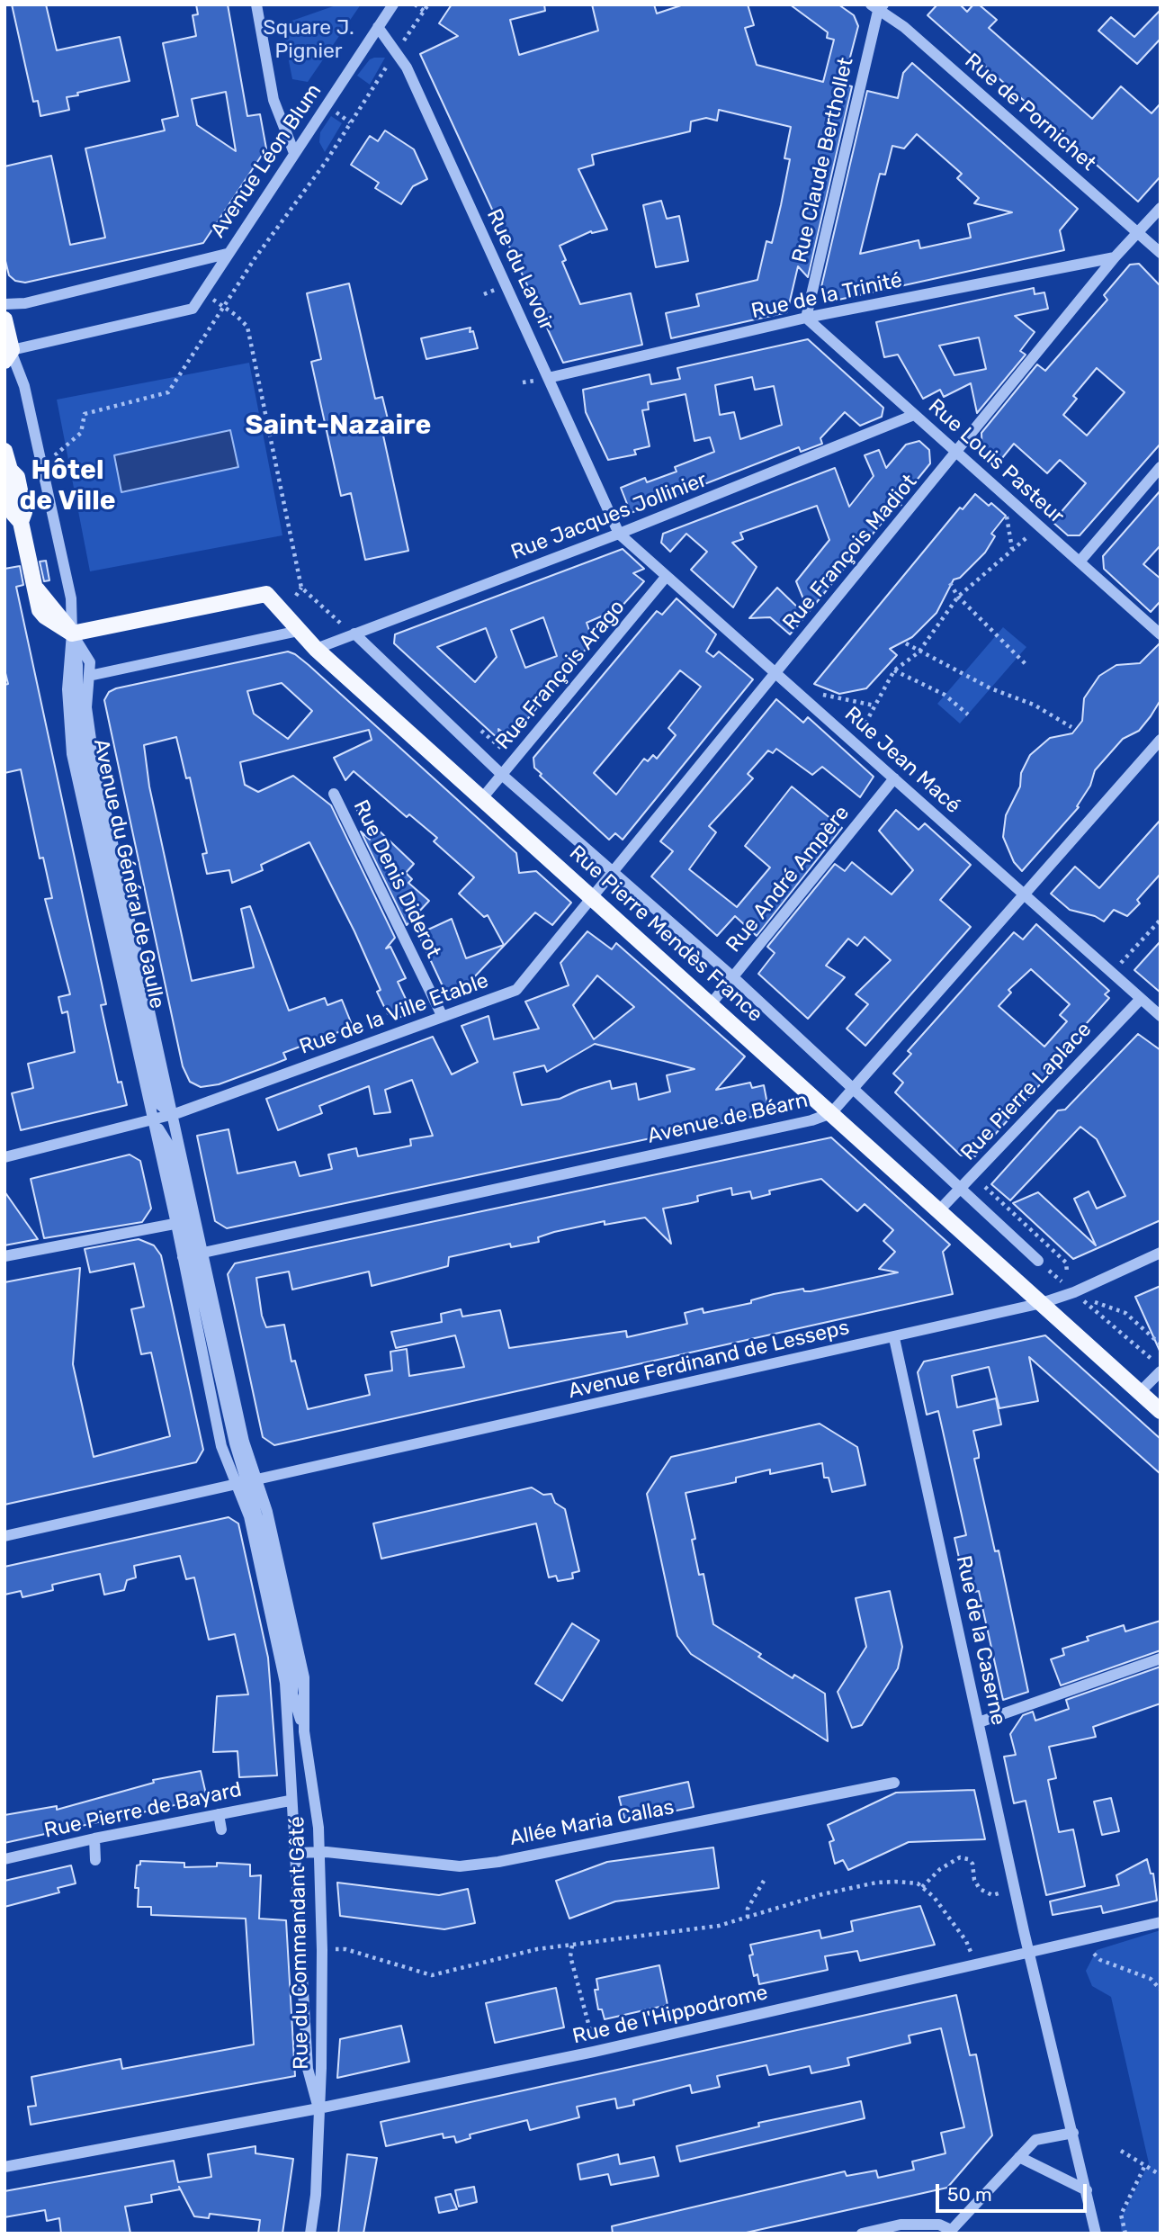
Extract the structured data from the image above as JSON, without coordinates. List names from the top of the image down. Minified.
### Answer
{"streets":{"main road":["Rue Pierre Mendès France"],"street":["Rue de Pornichet","Rue Claude Berthollet","Avenue Léon Blum","Rue du Lavoir","Rue de la Trinité","Rue Louis Pasteur","Rue Jacques Jollinier","Rue François Madiot","Rue François Arago","Rue Jean Macé","Avenue du Général de Gaulle","Rue Denis Diderot","Rue André Ampère","Rue de la Ville Etable","Rue Pierre Laplace","Avenue de Béarn","Avenue Ferdinand de Lesseps","Rue de la Caserne","Rue Pierre de Bayard","Allée Maria Callas","Rue du Commandant Gâté","Rue de l'Hippodrome"]},"crossings":[["Rue de Pornichet","Rue Claude Berthollet"],["Rue de Pornichet","Rue François Madiot"],["Rue Claude Berthollet","Rue de la Trinité"],["Rue Claude Berthollet","Rue Louis Pasteur"],["Avenue Léon Blum","Rue du Lavoir"],["Rue du Lavoir","Rue de la Trinité"],["Rue du Lavoir","Rue Jacques Jollinier"],["Rue du Lavoir","Rue Jean Macé"],["Rue de la Trinité","Rue Louis Pasteur"],["Rue de la Trinité","Rue François Madiot"],["Rue Louis Pasteur","Rue Jacques Jollinier"],["Rue Louis Pasteur","Rue François Madiot"],["Rue Jacques Jollinier","Rue Jean Macé"],["Rue Jacques Jollinier","Rue Pierre Mendès France"],["Rue François Madiot","Rue Jean Macé"],["Rue François Madiot","Rue Pierre Mendès France"],["Rue François Madiot","Rue de la Ville Etable"],["Rue François Arago","Rue Jean Macé"],["Rue François Arago","Rue Pierre Mendès France"],["Rue Jean Macé","Rue André Ampère"],["Rue Jean Macé","Rue Pierre Laplace"],["Rue Jean Macé","Avenue de Béarn"],["Avenue du Général de Gaulle","Rue Pierre Mendès France"],["Avenue du Général de Gaulle","Rue de la Ville Etable"],["Avenue du Général de Gaulle","Avenue de Béarn"],["Avenue du Général de Gaulle","Avenue Ferdinand de Lesseps"],["Avenue du Général de Gaulle","Rue du Commandant Gâté"],["Rue Denis Diderot","Rue de la Ville Etable"],["Rue André Ampère","Rue Pierre Mendès France"],["Rue Pierre Mendès France","Rue de la Ville Etable"],["Rue Pierre Mendès France","Rue Pierre Laplace"],["Rue Pierre Mendès France","Avenue de Béarn"],["Rue Pierre Mendès France","Avenue Ferdinand de Lesseps"],["Avenue Ferdinand de Lesseps","Rue de la Caserne"],["Avenue Ferdinand de Lesseps","Rue du Commandant Gâté"],["Rue de la Caserne","Rue de l'Hippodrome"],["Rue Pierre de Bayard","Rue du Commandant Gâté"],["Allée Maria Callas","Rue du Commandant Gâté"],["Rue du Commandant Gâté","Rue de l'Hippodrome"]],"districts":["Saint-Nazaire","Hôtel de Ville"],"parks":["Square J. Pignier"],"scale_bar":"50 m"}
